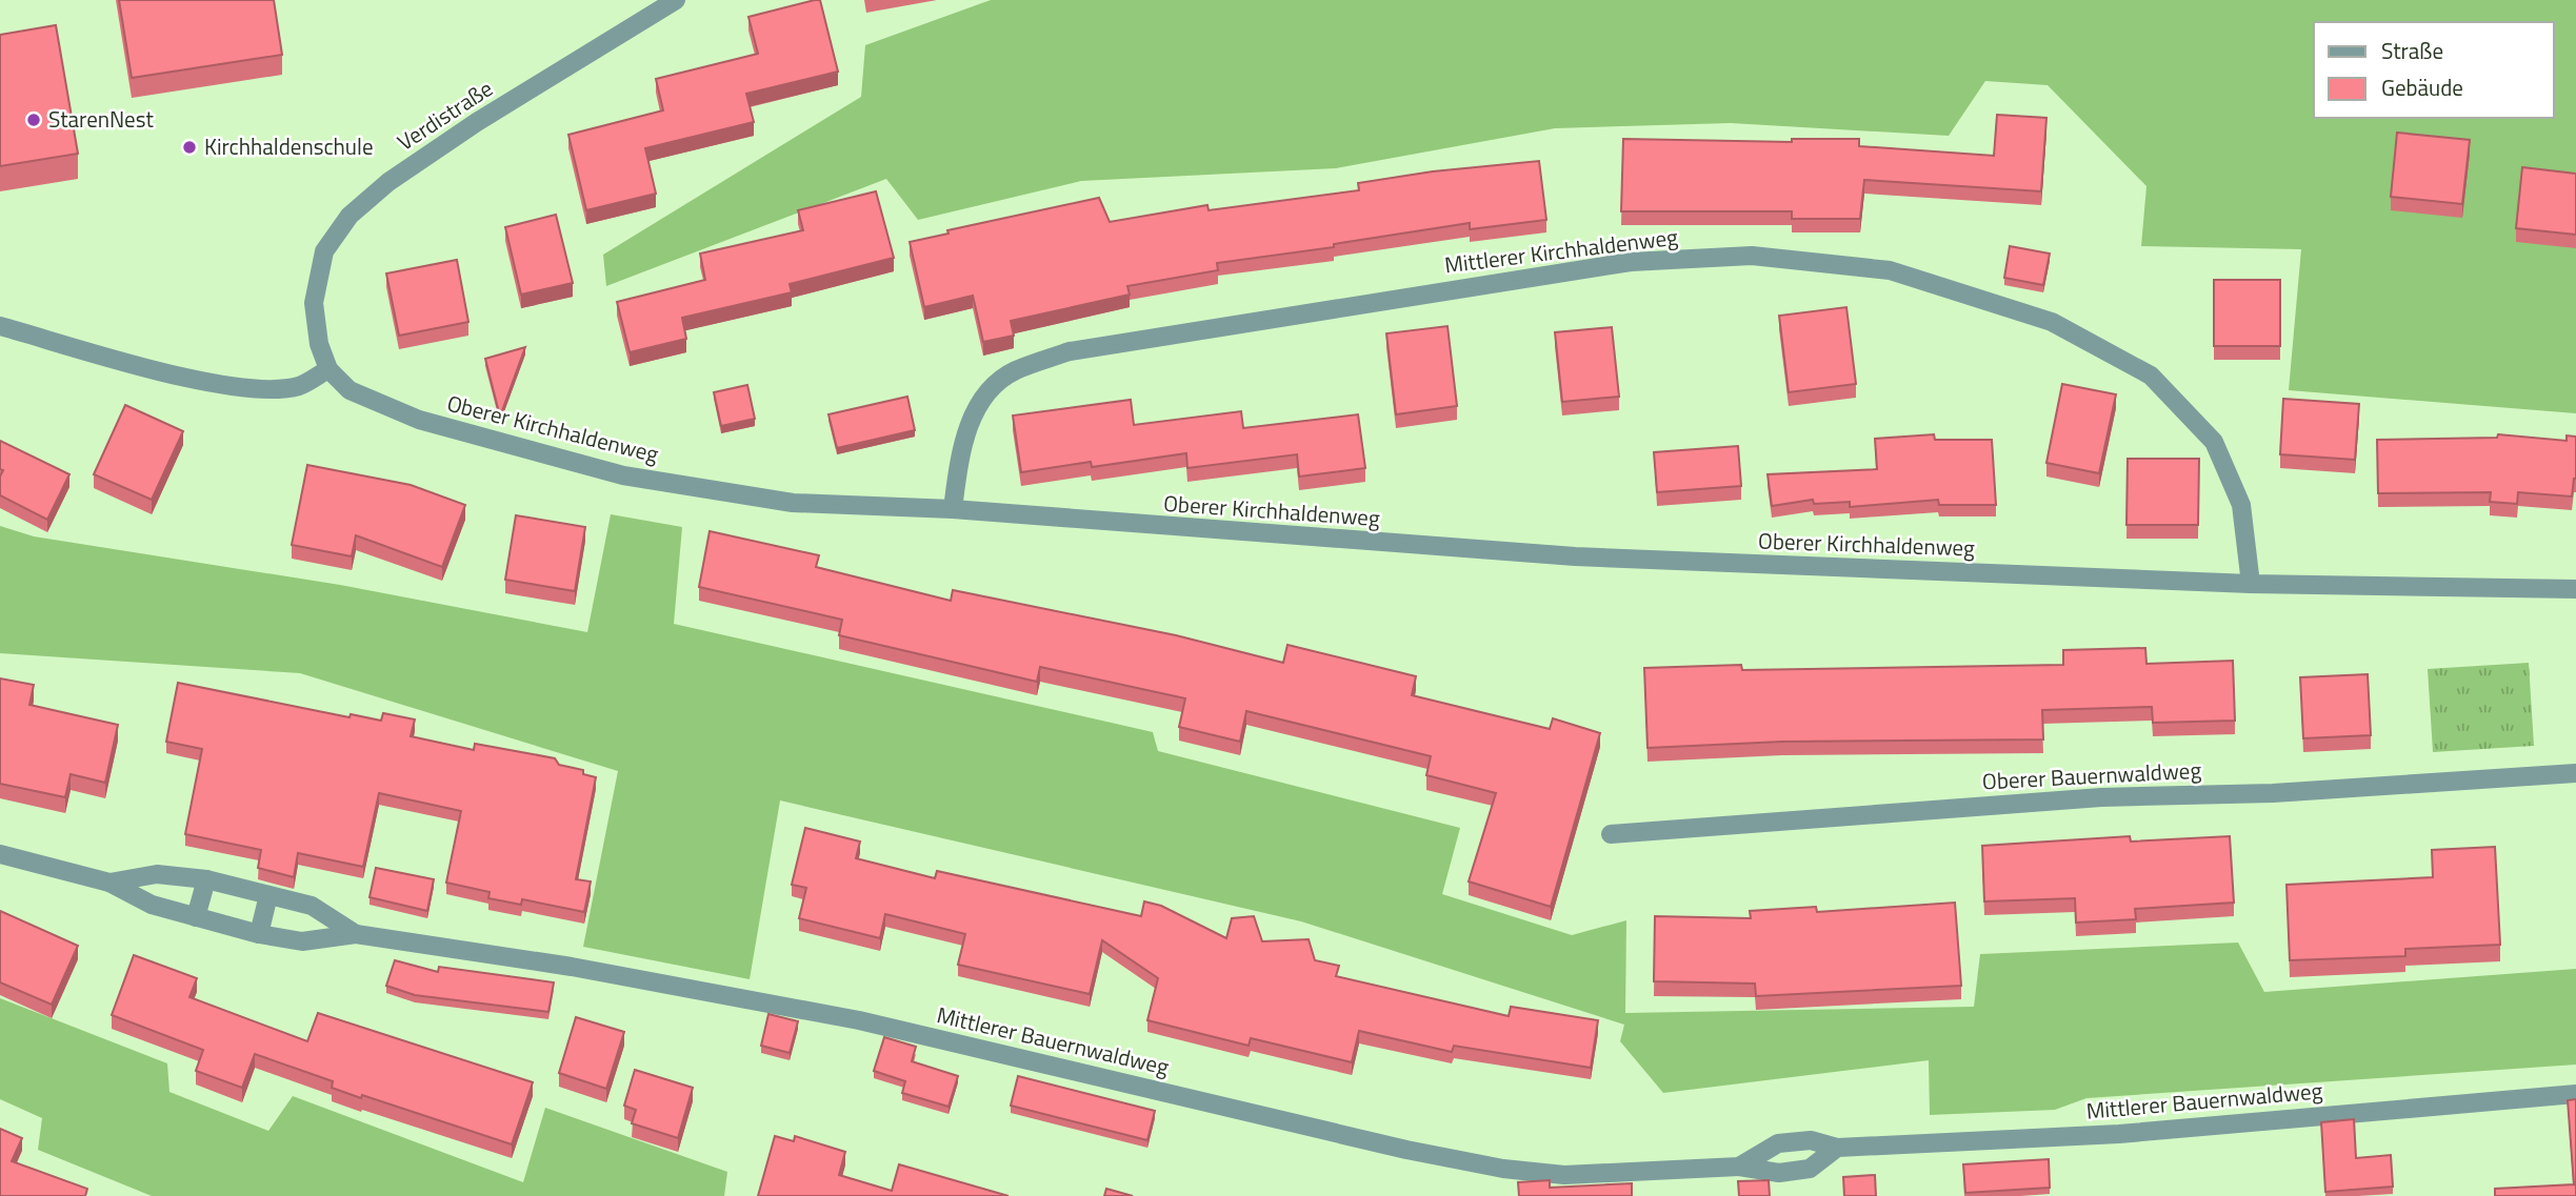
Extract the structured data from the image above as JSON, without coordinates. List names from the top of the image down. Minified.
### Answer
{"streets":{"street":["Verdistraße","Mittlerer Kirchhaldenweg","Oberer Kirchhaldenweg","Oberer Bauernwaldweg","Mittlerer Bauernwaldweg"]},"crossings":[["Verdistraße","Oberer Kirchhaldenweg"],["Mittlerer Kirchhaldenweg","Oberer Kirchhaldenweg"]],"places":["StarenNest","Kirchhaldenschule"],"legend":["Straße","Gebäude"]}
